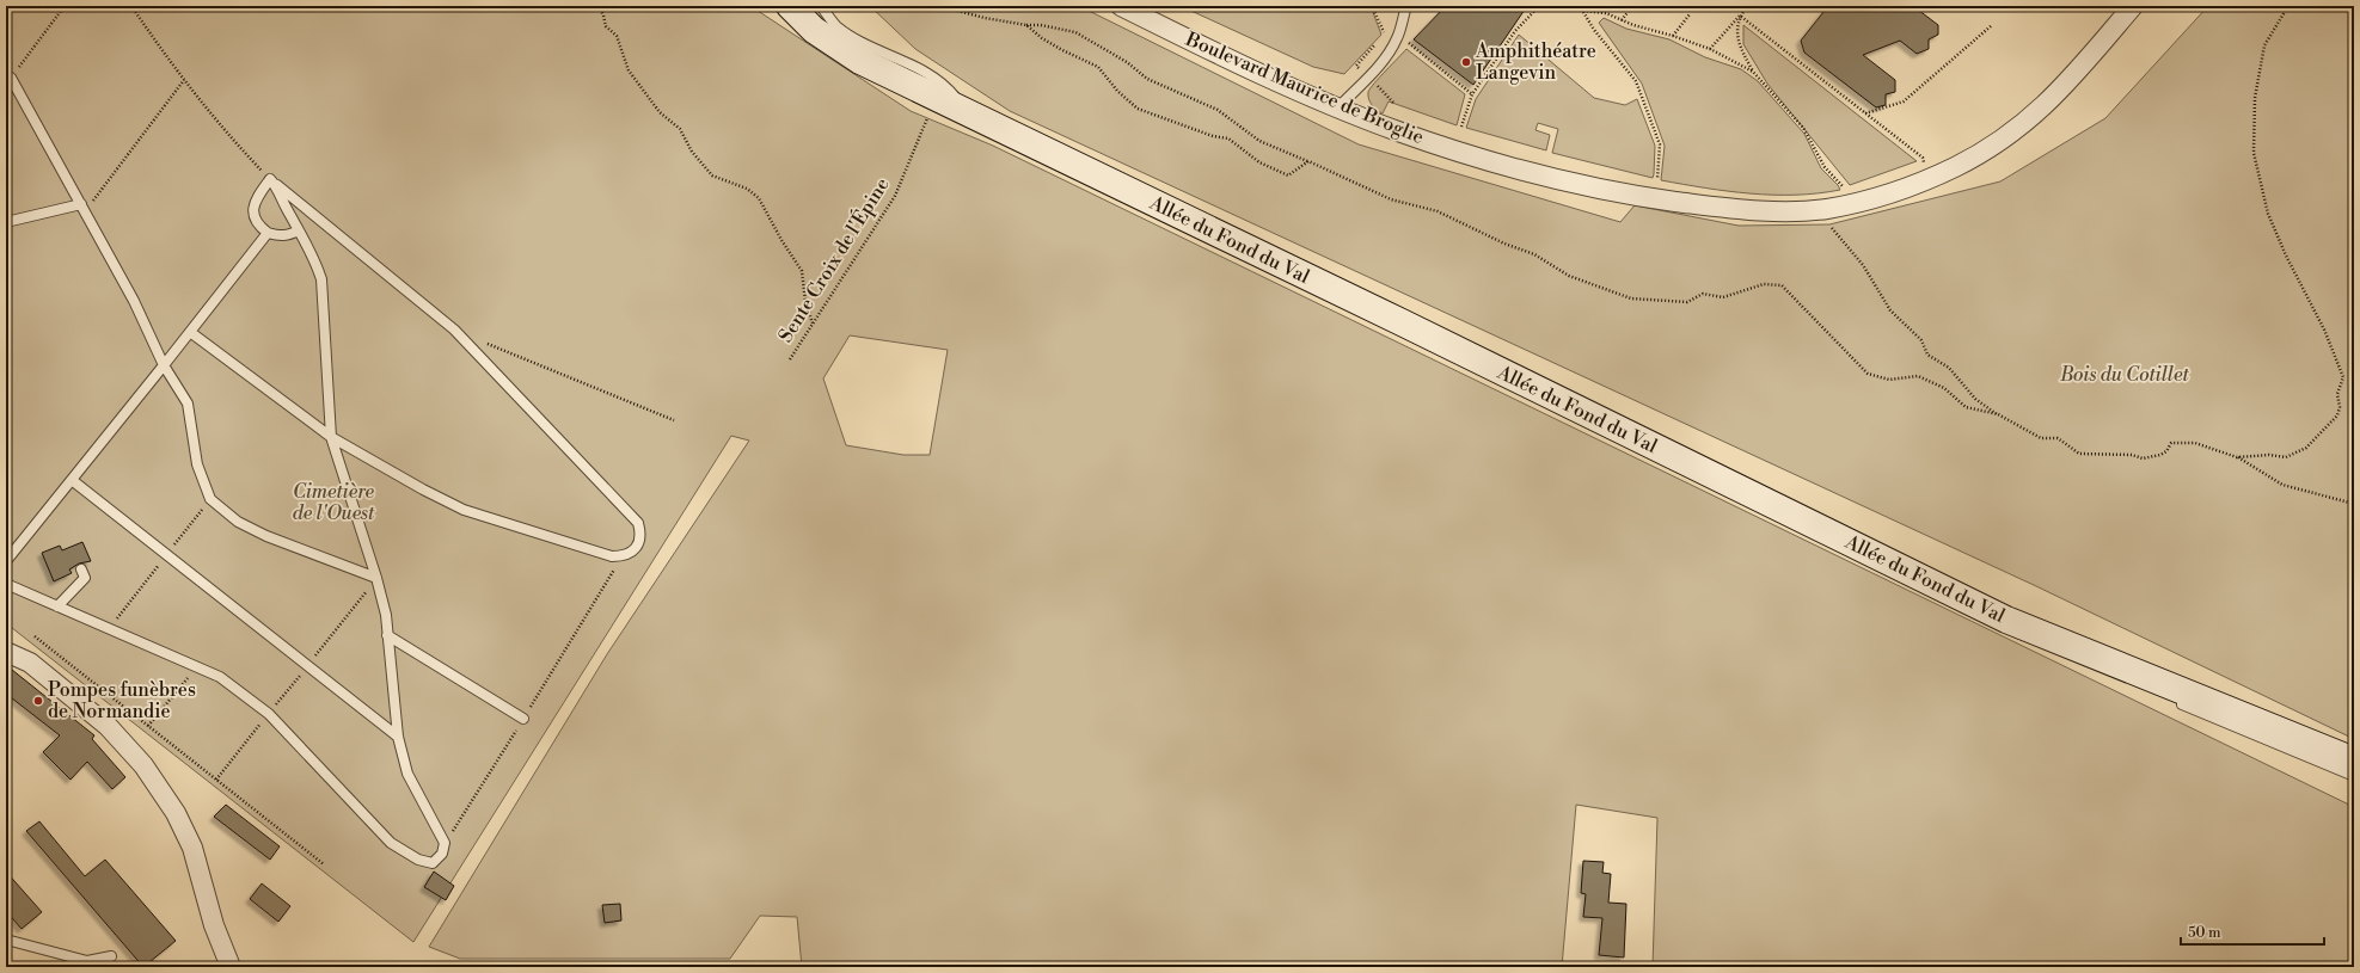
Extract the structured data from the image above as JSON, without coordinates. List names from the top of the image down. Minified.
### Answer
{"streets":{"street":["Boulevard Maurice de Broglie","Allée du Fond du Val"],"path":["Sente Croix de l'Épine"]},"crossings":[["Allée du Fond du Val","Sente Croix de l'Épine"]],"parks":["Bois du Cotillet","Cimetière de l'Ouest"],"places":["Amphithéatre Langevin","Pompes funèbres de Normandie"],"scale_bar":"50 m"}
